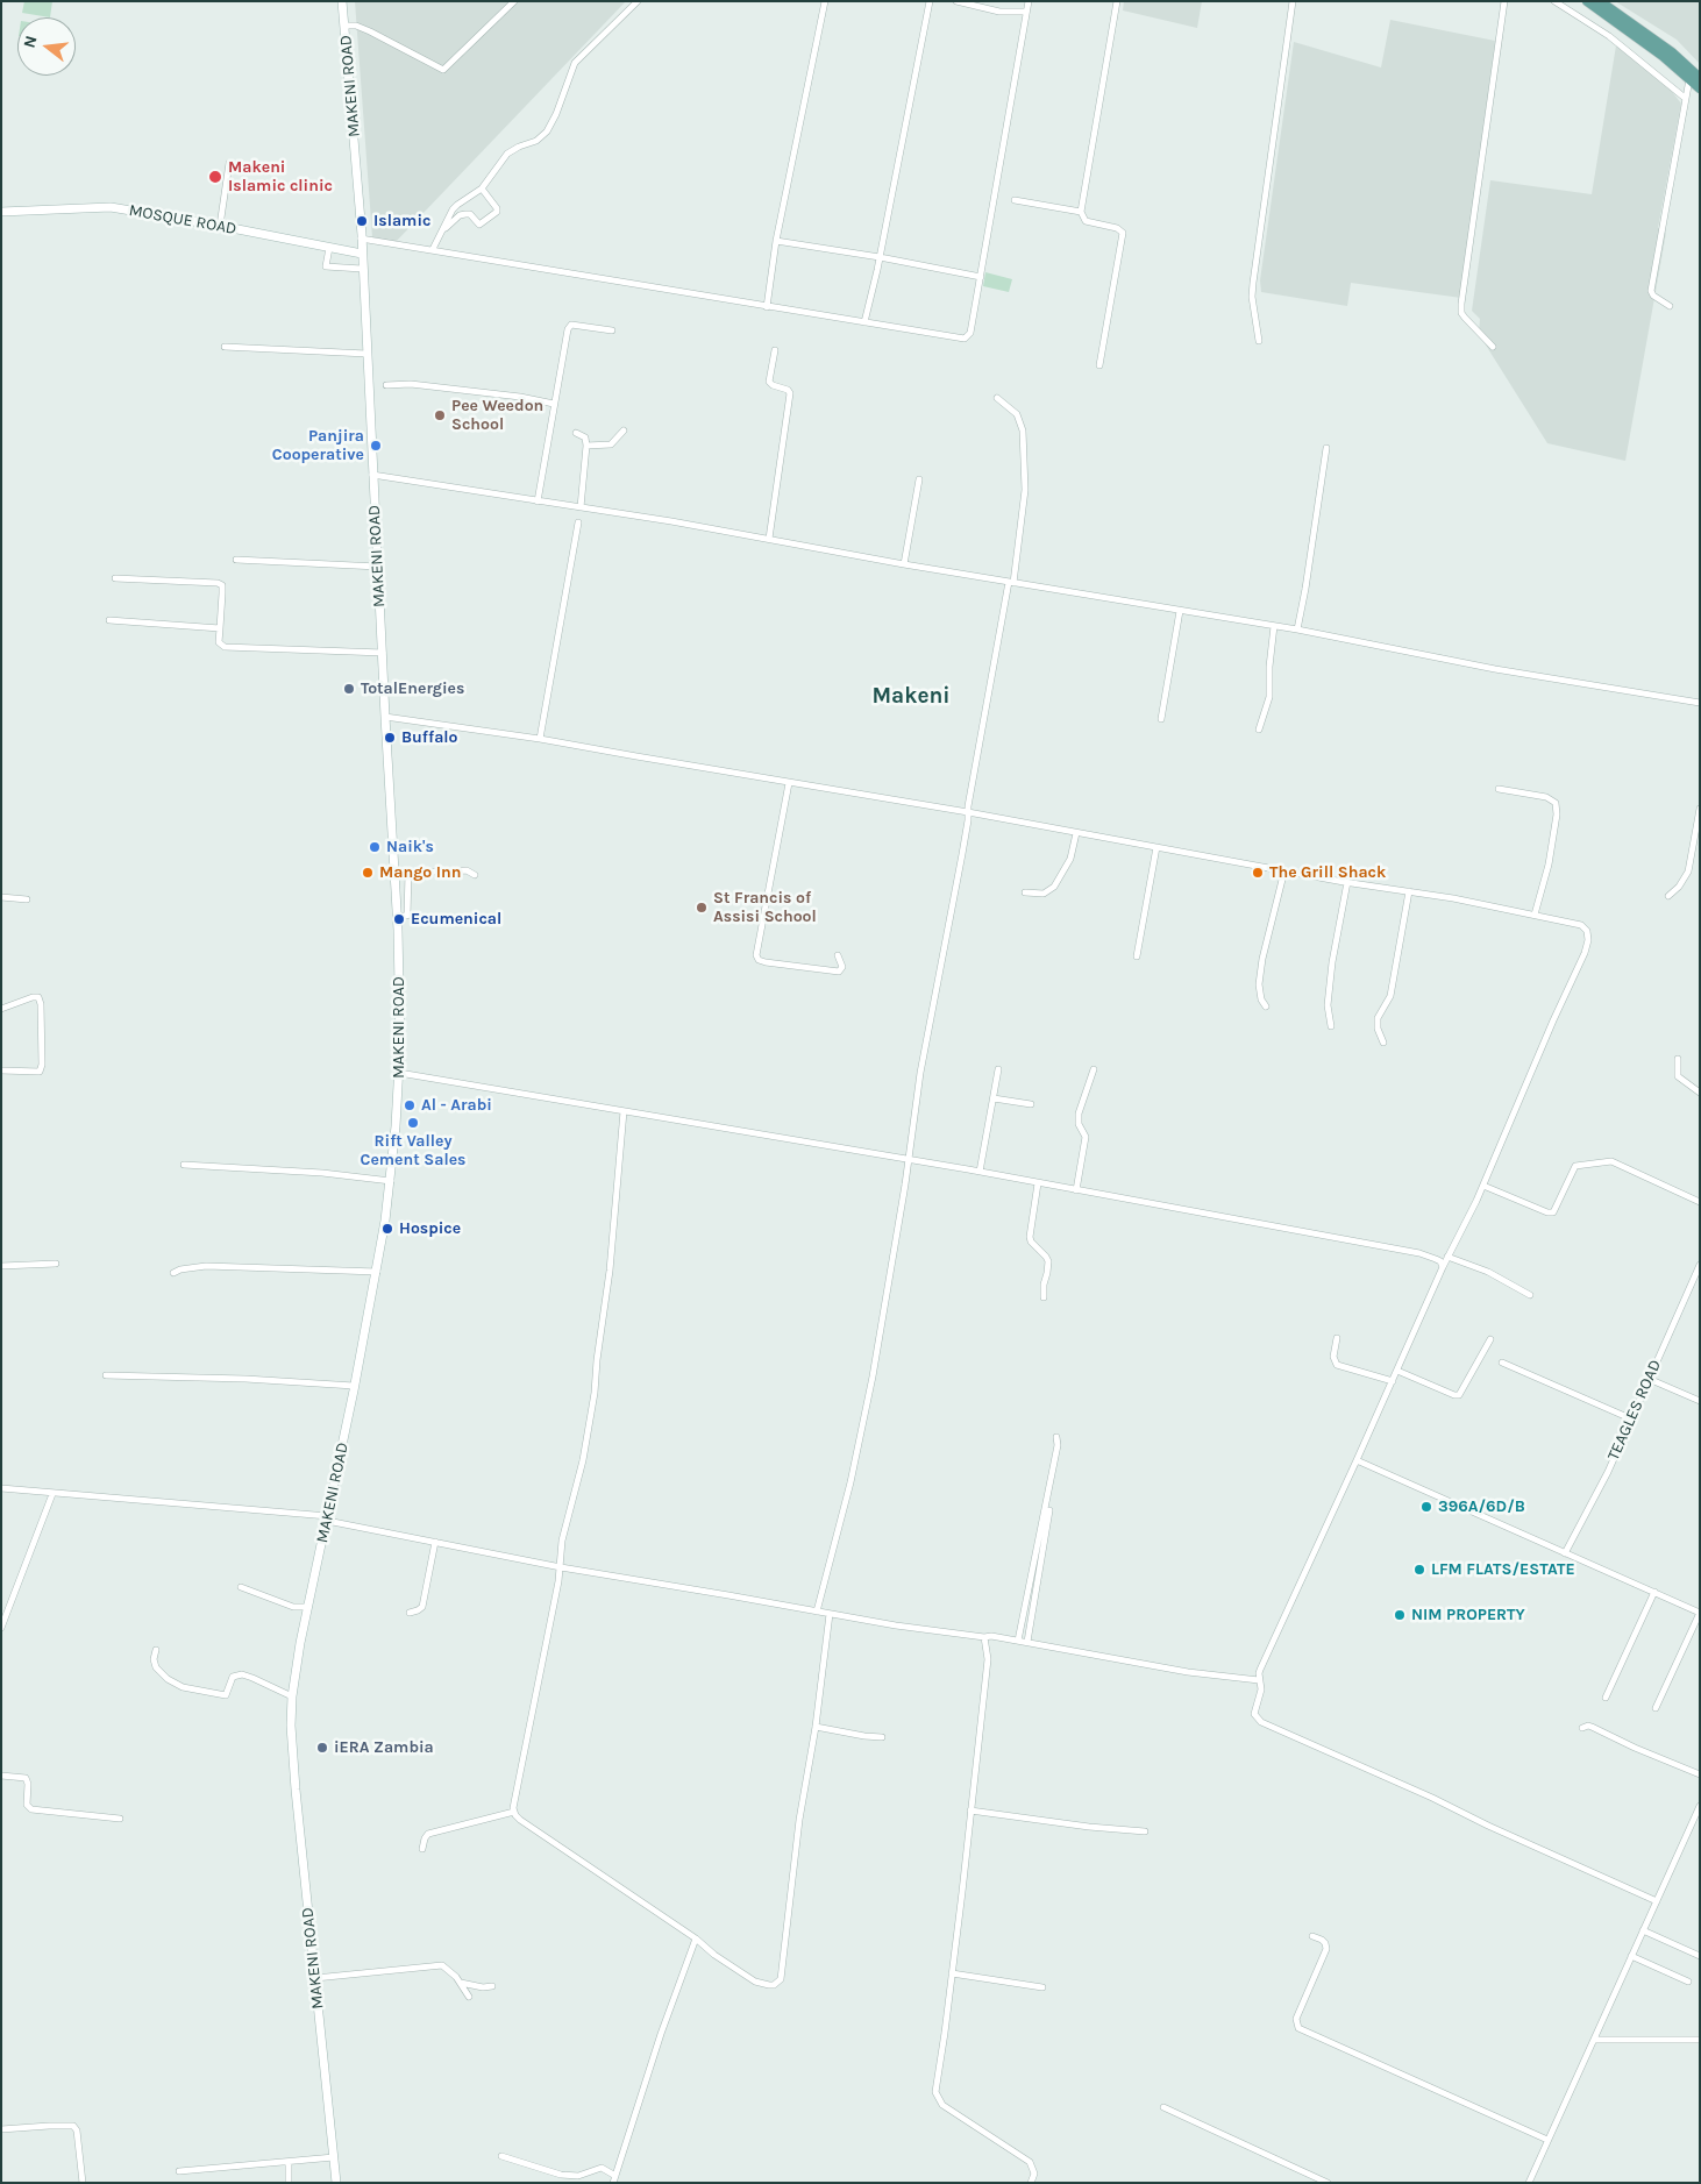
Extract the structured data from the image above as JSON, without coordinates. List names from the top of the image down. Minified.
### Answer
{"streets":{"main road":["MAKENI ROAD","MOSQUE ROAD"],"street":["TEAGLES ROAD"]},"crossings":[["MAKENI ROAD","MOSQUE ROAD"]],"districts":["Makeni"],"places":["Makeni Islamic clinic","Islamic","Pee Weedon School","Panjira Cooperative","TotalEnergies","Buffalo","Naik's","Mango Inn","The Grill Shack","St Francis of Assisi School","Ecumenical","Al - Arabi","Rift Valley Cement Sales","Hospice","396A/6D/B","LFM FLATS/ESTATE","NIM PROPERTY","iERA Zambia"],"north":"left"}
